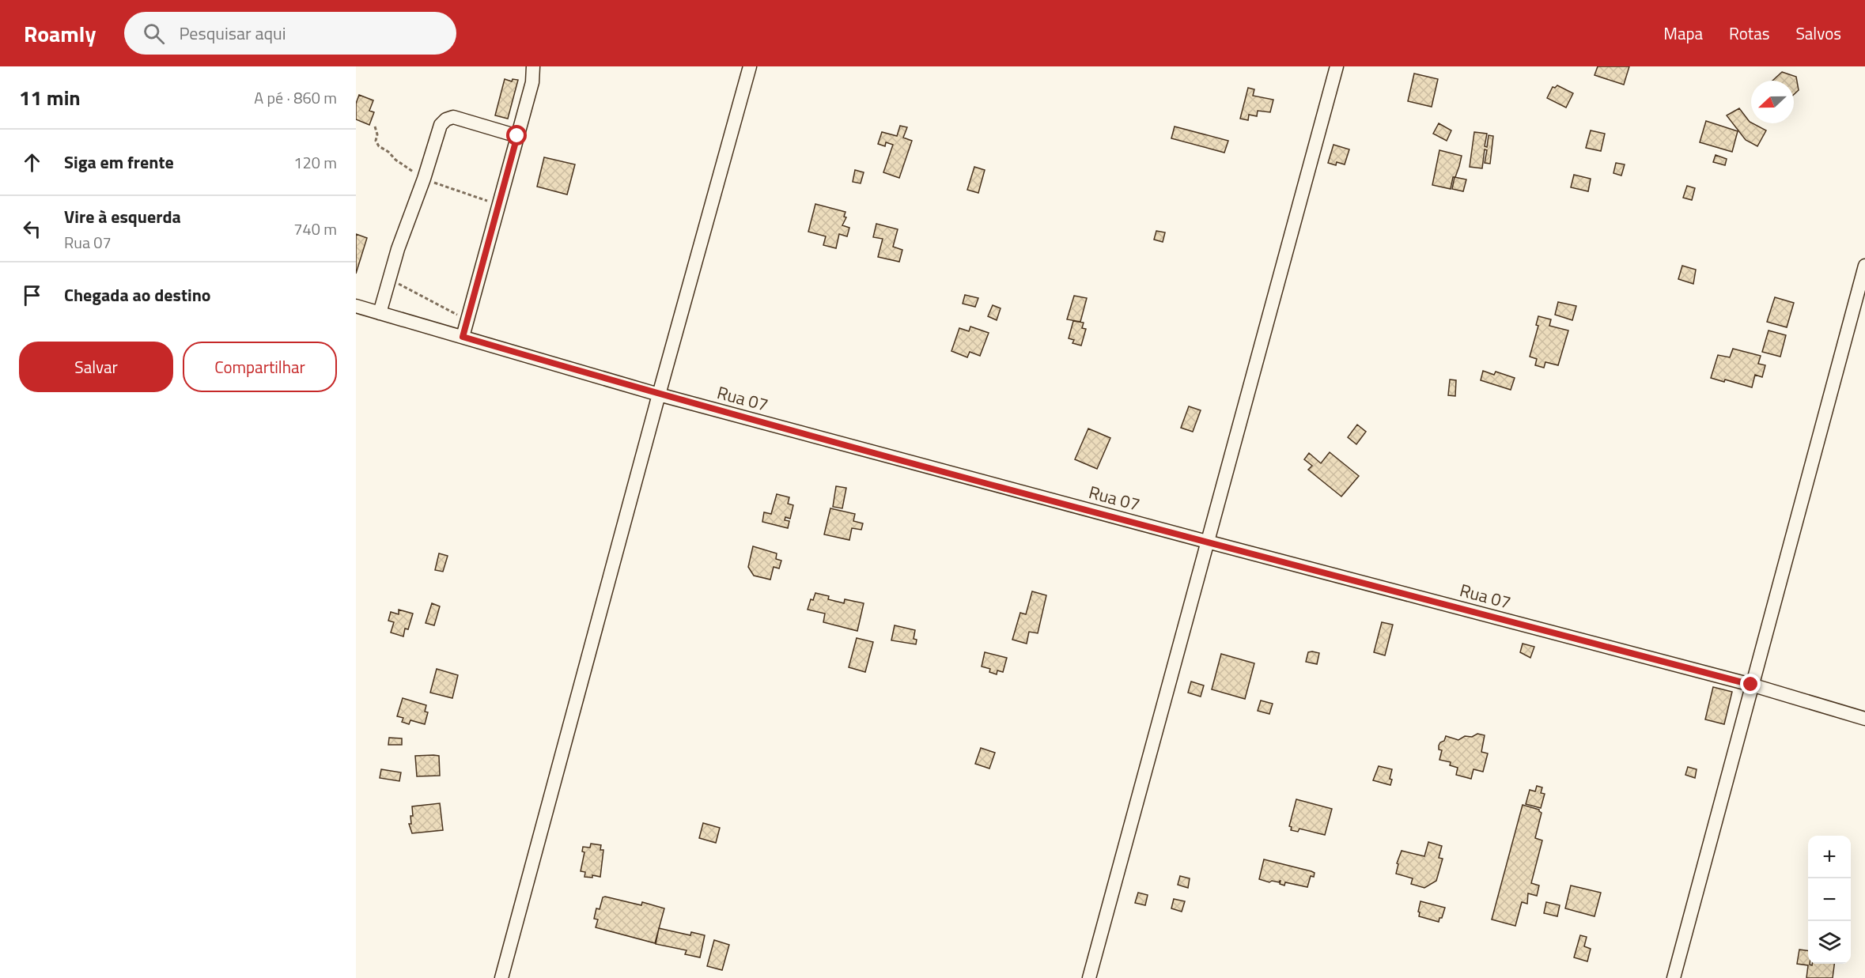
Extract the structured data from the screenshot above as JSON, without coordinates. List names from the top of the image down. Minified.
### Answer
{"streets":{"street":["Rua 07"]},"north":"left","page":{"header":"Roamly","search":"Pesquisar aqui","nav":["Mapa","Rotas","Salvos"],"heading":["11 min","A pé · 860 m"],"list":[["Siga em frente","120 m"],["Vire à esquerda","Rua 07","740 m"],"Chegada ao destino"],"buttons":["Salvar","Compartilhar"],"map_buttons":["+","−"]}}
